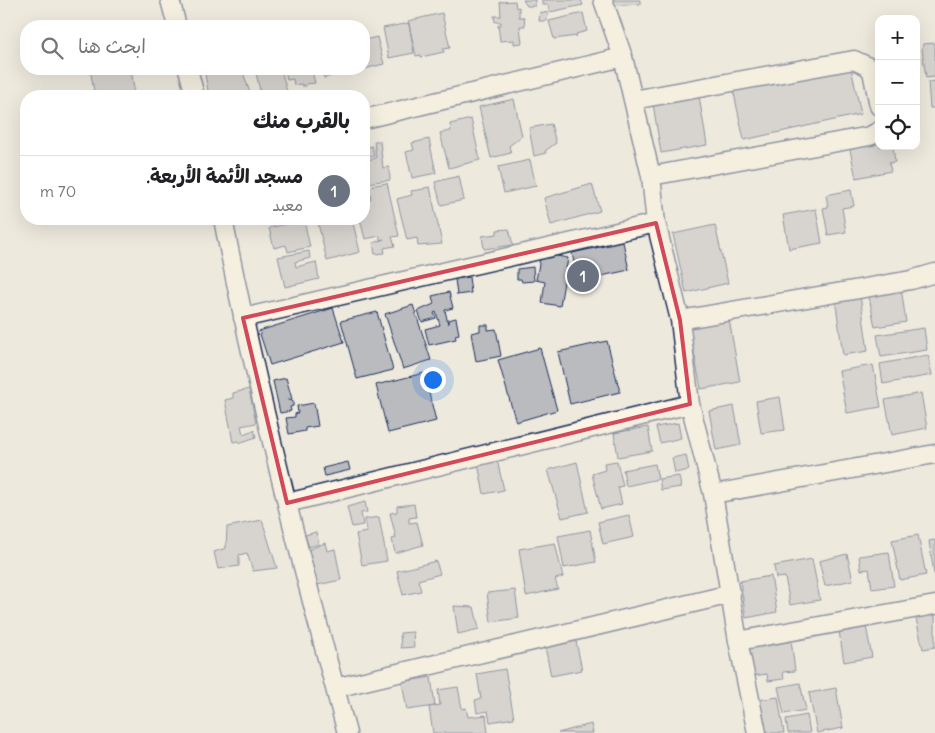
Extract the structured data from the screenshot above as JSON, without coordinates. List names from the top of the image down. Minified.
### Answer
{"page":{"map_buttons":["+","−"],"search":"ابحث هنا","heading":"بالقرب منك","list":[{"mark":"1","name":"مسجد الأئمة الأربعة.","note":"معبد","value":"70 m"}],"pins":"1"}}
